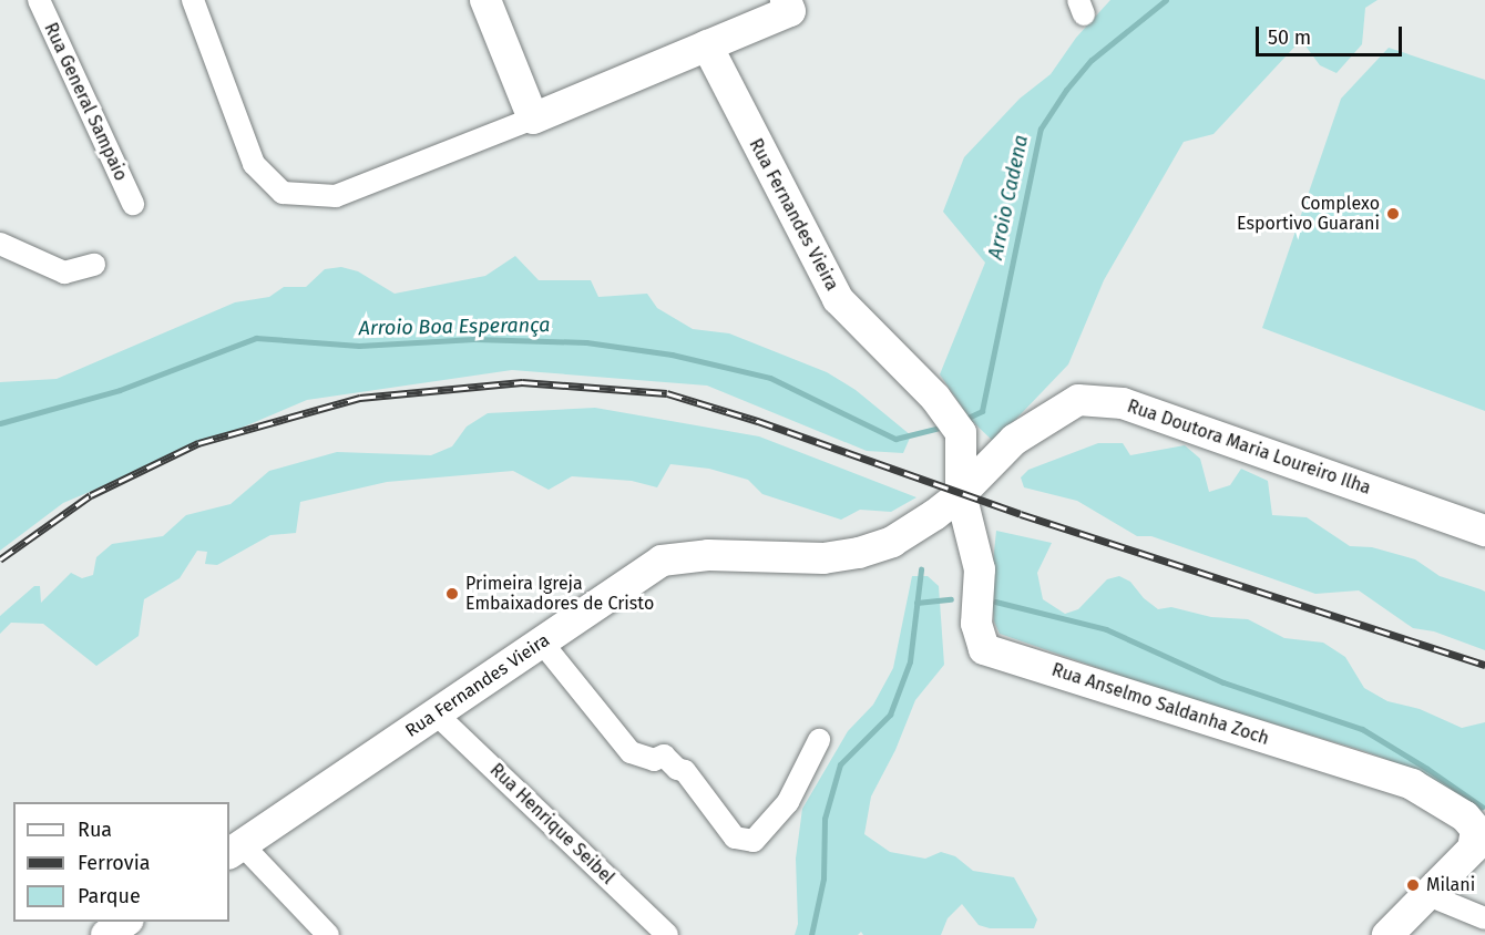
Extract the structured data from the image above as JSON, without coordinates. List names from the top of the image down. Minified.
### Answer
{"streets":{"street":["Rua General Sampaio","Rua Fernandes Vieira","Rua Doutora Maria Loureiro Ilha","Rua Anselmo Saldanha Zoch","Rua Henrique Seibel"]},"crossings":[["Rua Fernandes Vieira","Rua Doutora Maria Loureiro Ilha"],["Rua Fernandes Vieira","Rua Anselmo Saldanha Zoch"],["Rua Fernandes Vieira","Rua Henrique Seibel"],["Rua Doutora Maria Loureiro Ilha","Rua Anselmo Saldanha Zoch"]],"water":["Arroio Cadena","Arroio Boa Esperança"],"places":["Complexo Esportivo Guarani","Primeira Igreja Embaixadores de Cristo","Milani"],"legend":["Rua","Ferrovia","Parque"],"scale_bar":"50 m"}
